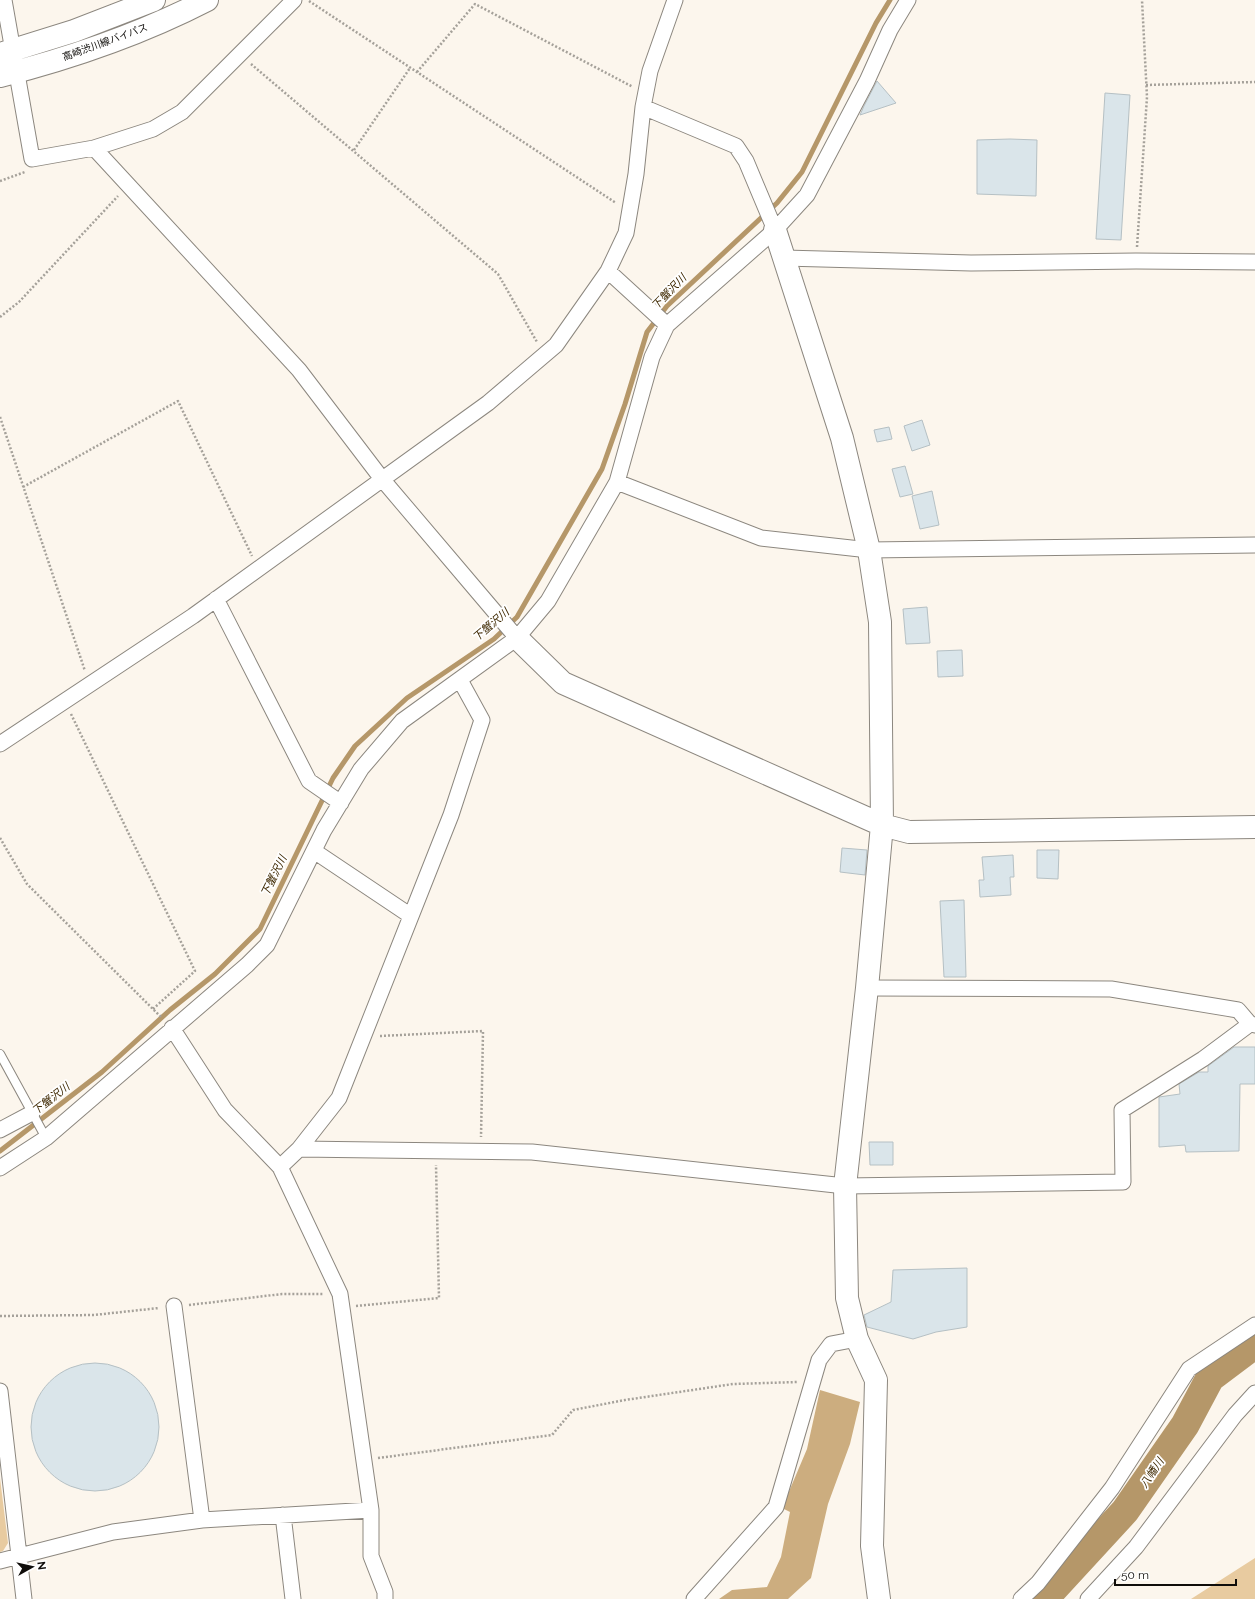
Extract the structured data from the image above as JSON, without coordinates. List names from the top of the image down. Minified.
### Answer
{"streets":{"street":["高崎渋川線バイパス"]},"water":["下蟹沢川","八幡川"],"scale_bar":"50 m","north":"right"}
